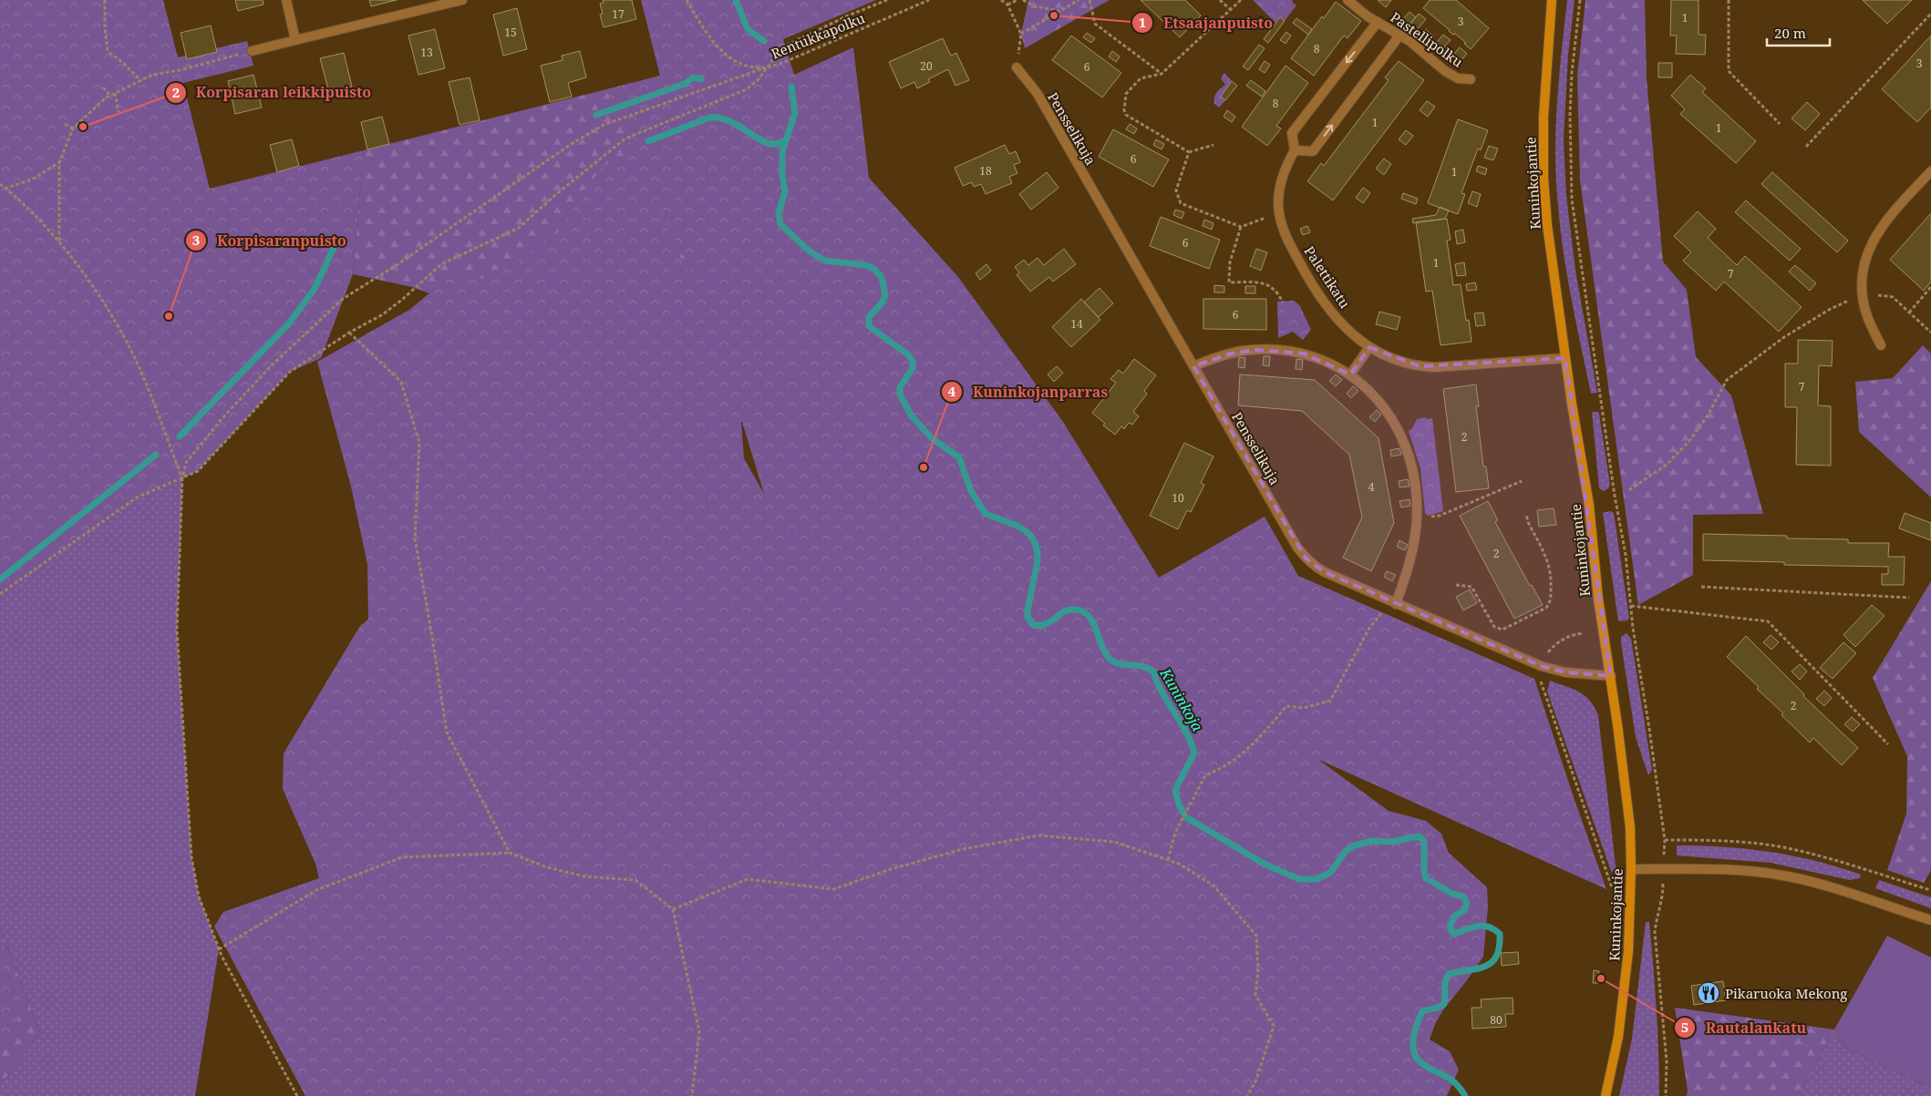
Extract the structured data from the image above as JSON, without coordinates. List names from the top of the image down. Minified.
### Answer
{"streets":{"main road":["Kuninkojantie"],"street":["Pastellipolku","Pensselikuja","Palettikatu"],"path":["Rentukkapolku"]},"crossings":[["Pastellipolku","Palettikatu"],["Pensselikuja","Kuninkojantie"],["Kuninkojantie","Palettikatu"]],"water":["Kuninkoja"],"places":{"other":["Etsaajanpuisto","Korpisaran leikkipuisto","Korpisaranpuisto","Kuninkojanparras","Rautalankatu"],"restaurant":["Pikaruoka Mekong"]},"house_numbers":["17","1","3","15","8","13","3","20","6","8","1","1","6","18","1","6","1","7","6","14","7","2","4","10","2","2","80"],"scale_bar":"20 m"}
